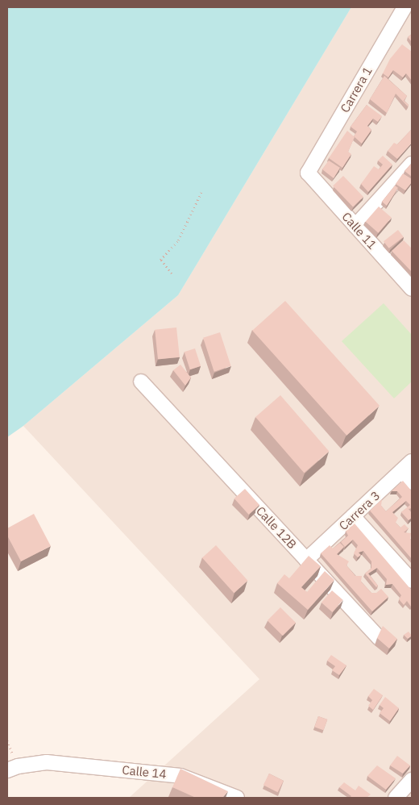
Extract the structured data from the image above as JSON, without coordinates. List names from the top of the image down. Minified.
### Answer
{"streets":{"street":["Carrera 1","Calle 11","Carrera 3","Calle 12B","Calle 14"]},"crossings":[["Carrera 1","Calle 11"],["Carrera 3","Calle 12B"]]}
